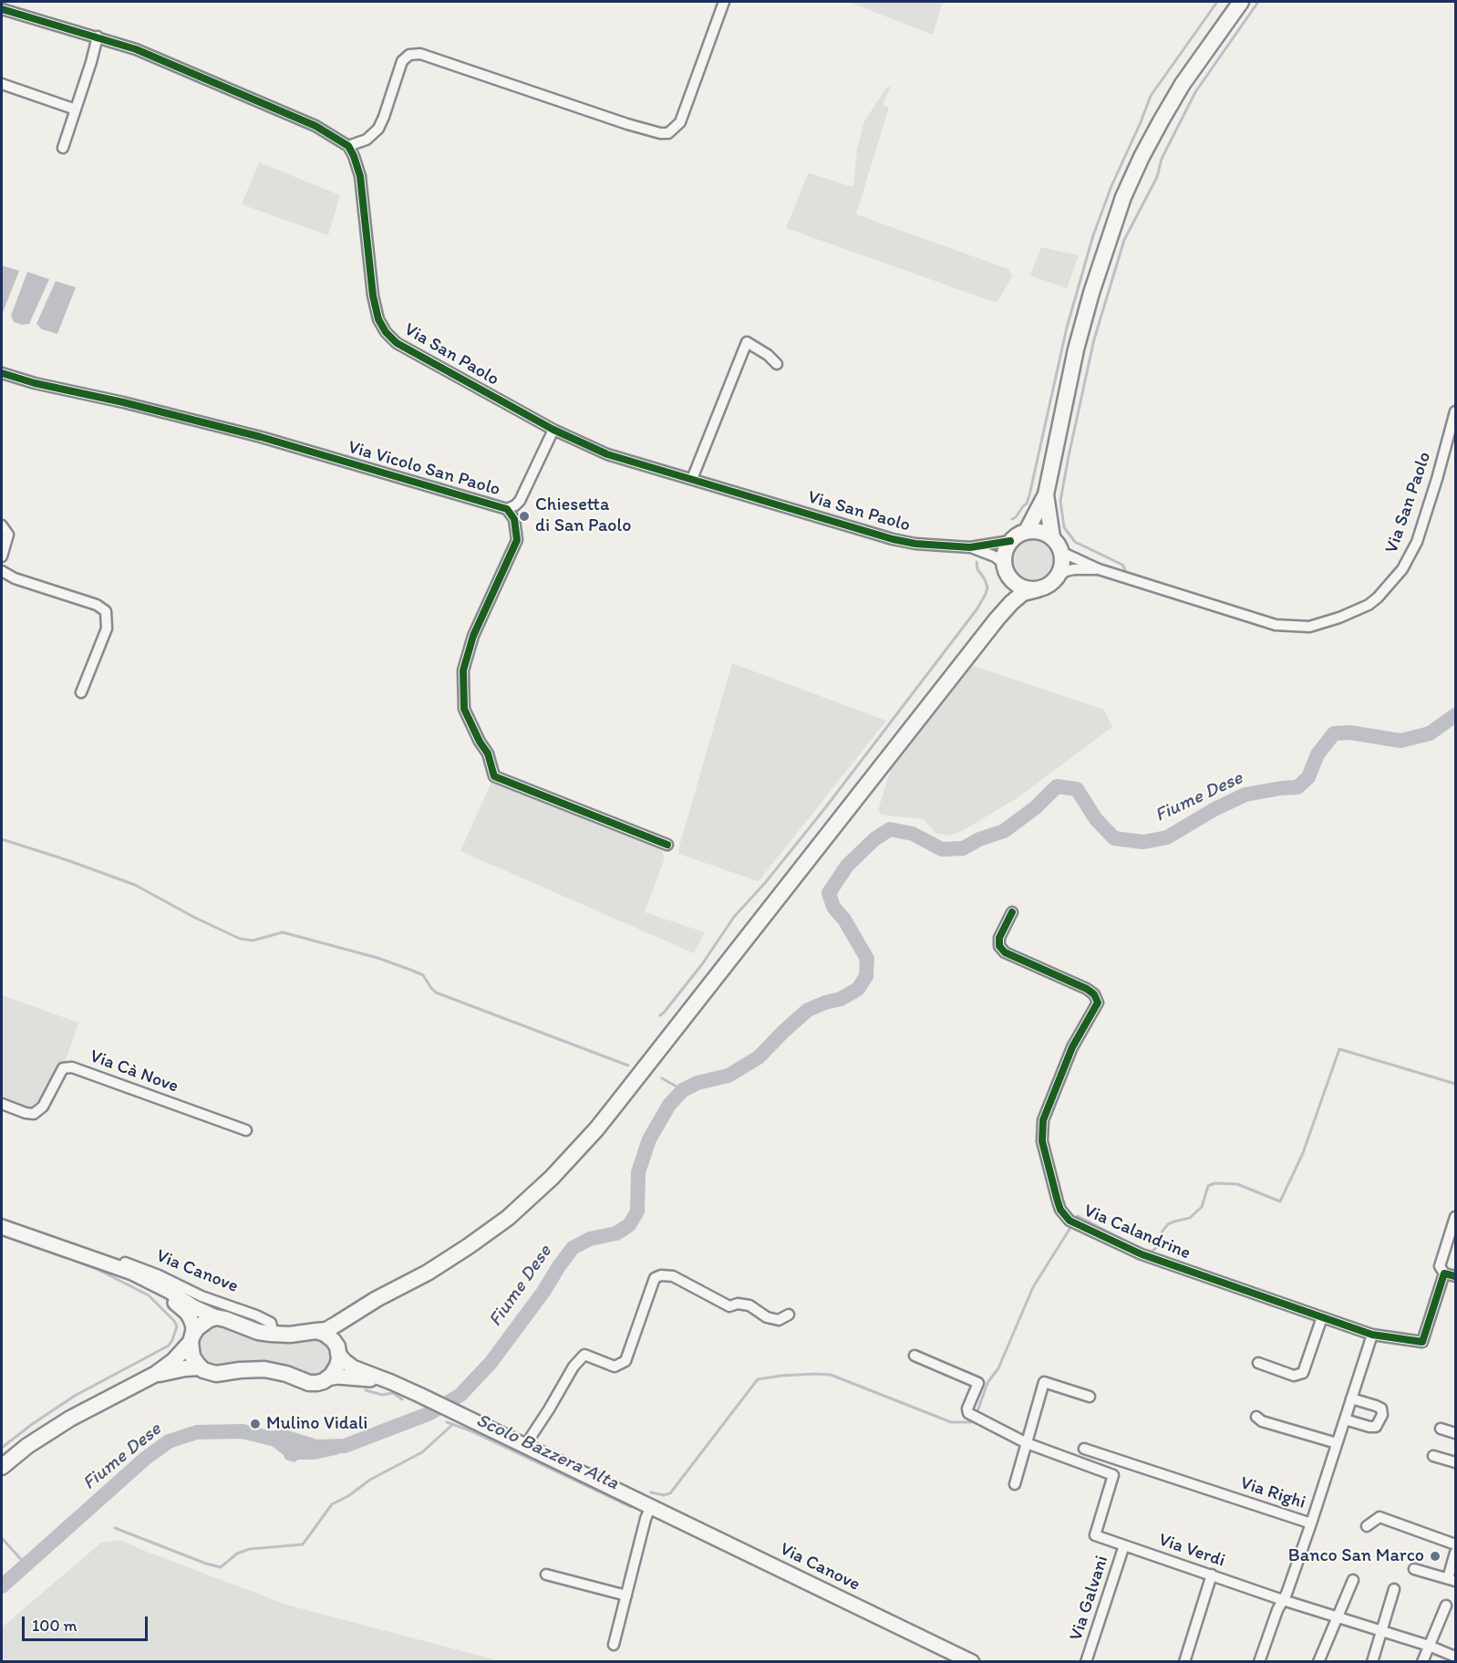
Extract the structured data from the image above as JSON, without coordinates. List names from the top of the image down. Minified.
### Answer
{"streets":{"street":["Via San Paolo","Via Vicolo San Paolo","Via Cà Nove","Via Calandrine","Via Canove","Via Righi","Via Verdi","Via Galvani"]},"crossings":[["Via San Paolo","Via Vicolo San Paolo"],["Via Righi","Via Verdi"],["Via Verdi","Via Galvani"]],"water":["Fiume Dese","Scolo Bazzera Alta"],"places":["Chiesetta di San Paolo","Mulino Vidali","Banco San Marco"],"scale_bar":"100 m"}
